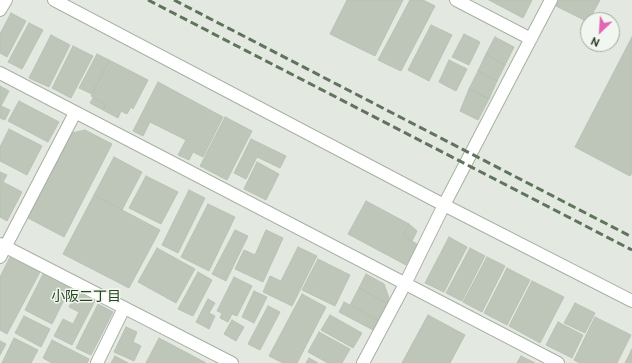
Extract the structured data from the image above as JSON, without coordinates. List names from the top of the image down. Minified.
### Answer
{"districts":["小阪二丁目"],"north":"bottom left"}
